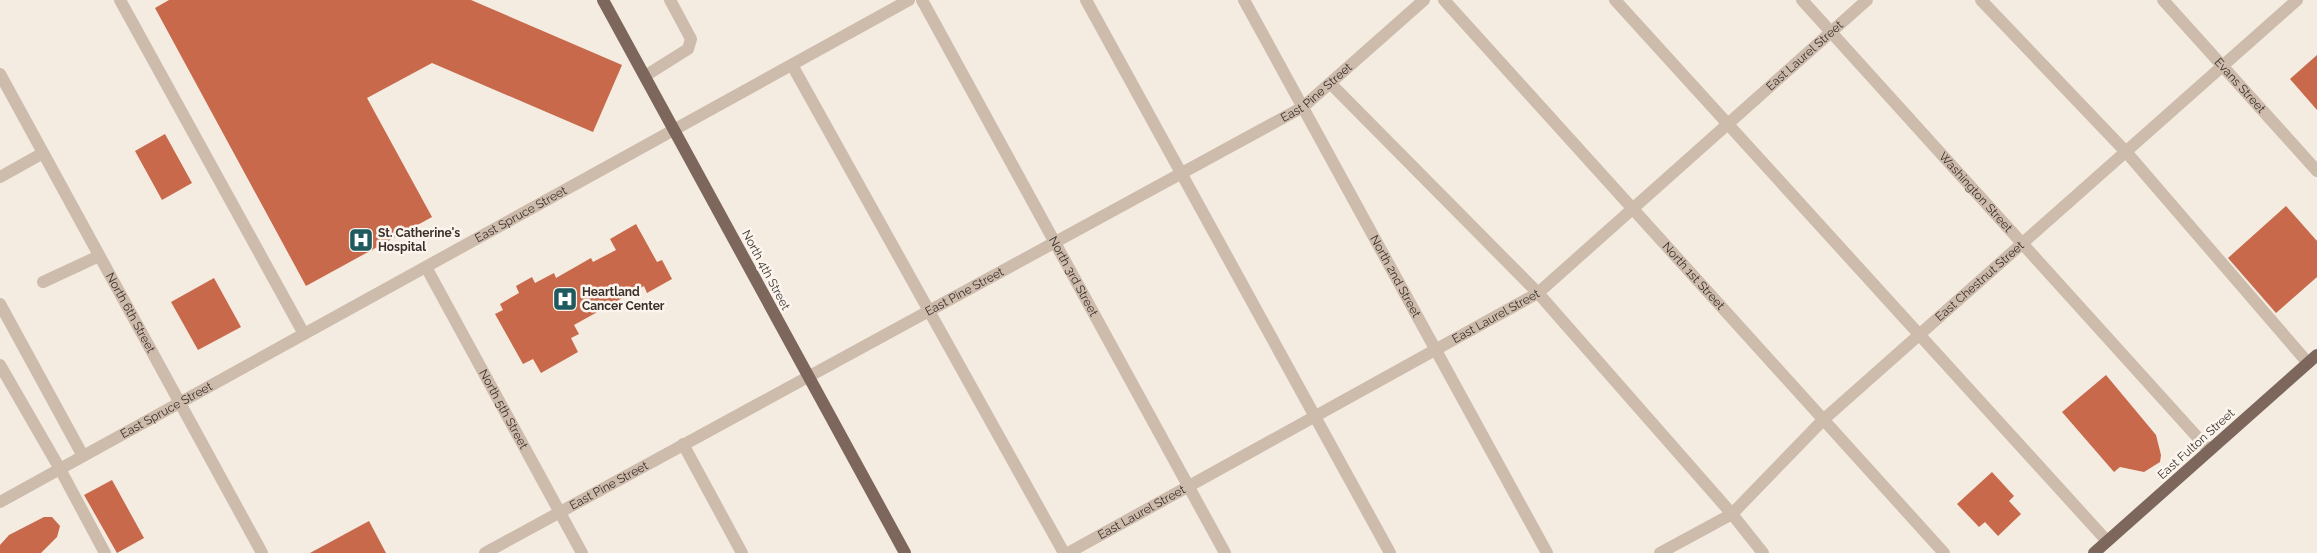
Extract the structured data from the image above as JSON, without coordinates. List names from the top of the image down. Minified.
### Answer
{"streets":{"main road":["North 4th Street","East Fulton Street"],"street":["East Laurel Street","Evans Street","East Pine Street","Washington Street","East Spruce Street","North 3rd Street","North 2nd Street","North 1st Street","East Chestnut Street","North 6th Street","North 5th Street"]},"crossings":[["East Laurel Street","Washington Street"],["East Laurel Street","North 3rd Street"],["East Laurel Street","North 2nd Street"],["East Laurel Street","North 1st Street"],["Evans Street","East Chestnut Street"],["East Pine Street","North 4th Street"],["East Pine Street","North 3rd Street"],["East Pine Street","North 2nd Street"],["East Pine Street","North 5th Street"],["Washington Street","East Chestnut Street"],["Washington Street","East Fulton Street"],["East Spruce Street","North 4th Street"],["East Spruce Street","North 6th Street"],["East Spruce Street","North 5th Street"],["North 1st Street","East Chestnut Street"]],"places":{"hospital":["St. Catherine's Hospital","Heartland Cancer Center"]}}
